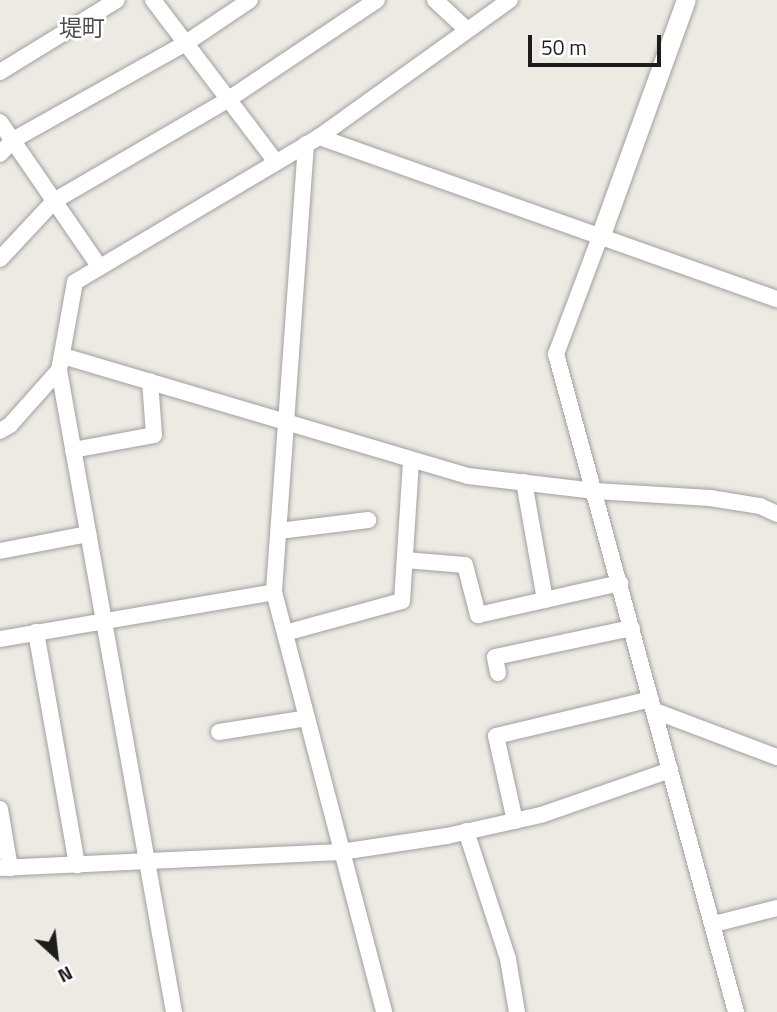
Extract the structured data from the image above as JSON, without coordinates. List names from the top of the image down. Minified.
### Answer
{"districts":["堤町"],"scale_bar":"50 m","north":"bottom right"}
